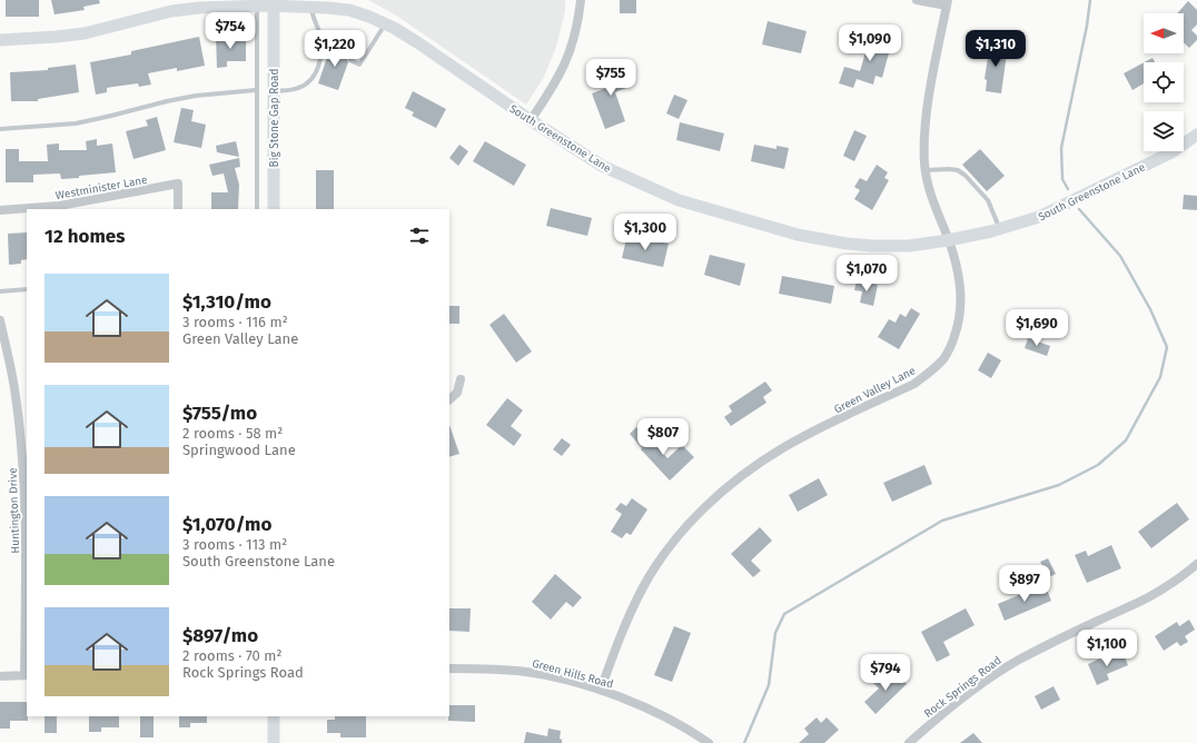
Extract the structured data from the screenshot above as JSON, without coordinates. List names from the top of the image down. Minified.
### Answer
{"streets":{"street":["Big Stone Gap Road","South Greenstone Lane","Westminister Lane","Green Valley Lane","Huntington Drive","Green Hills Road","Rock Springs Road"]},"crossings":[["Big Stone Gap Road","South Greenstone Lane"],["South Greenstone Lane","Green Valley Lane"],["Green Valley Lane","Green Hills Road"]],"north":"left","page":{"price":["$754","$1,090","$1,220","$1,310","$755","$1,300","$1,070","$1,690","$807","$897","$1,100","$794"],"heading":"12 homes","list":[{"name":"$1,310/mo","note":"3 rooms · 116 m² · Green Valley Lane"},{"name":"$755/mo","note":"2 rooms · 58 m² · Springwood Lane"},{"name":"$1,070/mo","note":"3 rooms · 113 m² · South Greenstone Lane"},{"name":"$897/mo","note":"2 rooms · 70 m² · Rock Springs Road"}]}}
